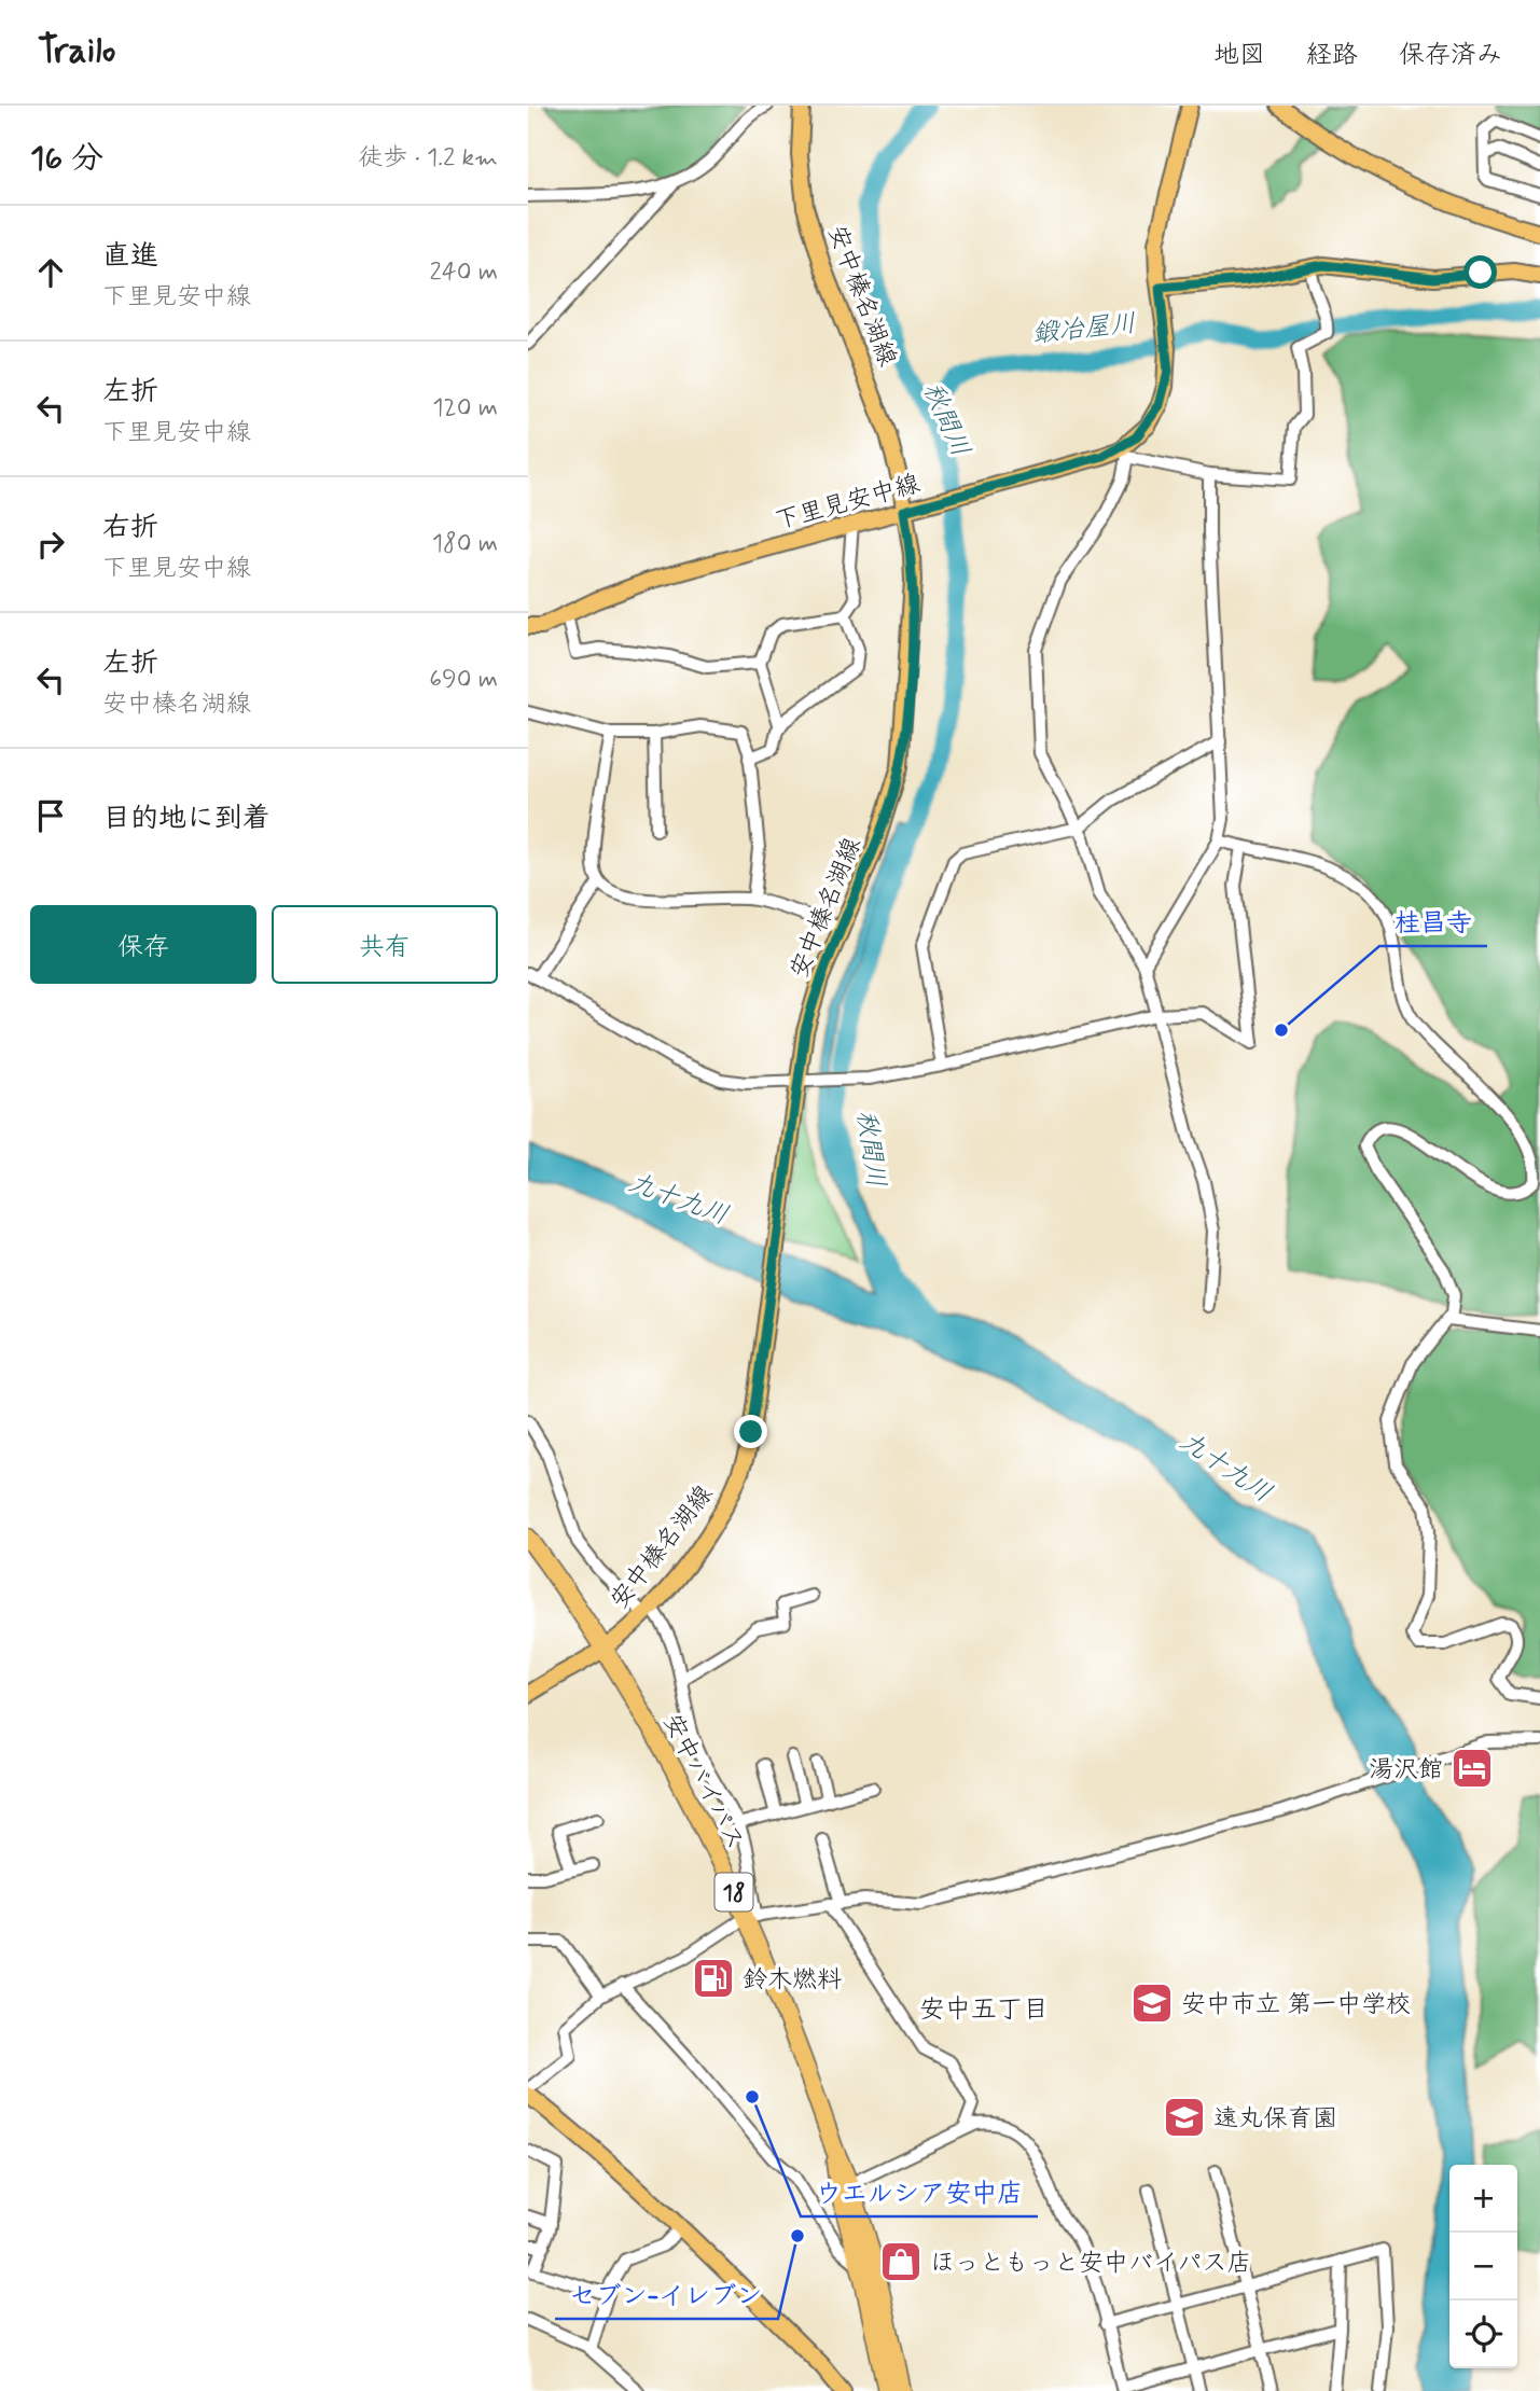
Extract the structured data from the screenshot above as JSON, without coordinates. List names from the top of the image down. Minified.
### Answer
{"streets":{"highway":["安中バイパス","18"],"main road":["安中榛名湖線","下里見安中線"]},"crossings":[["安中榛名湖線","下里見安中線"],["安中榛名湖線","安中バイパス"]],"districts":["安中五丁目"],"water":["鍛冶屋川","秋間川","九十九川"],"places":{"other":["桂昌寺","ウエルシア安中店","セブン-イレブン"],"hotel":["湯沢館"],"fuel station":["鈴木燃料"],"school or university":["安中市立 第一中学校","遠丸保育園"],"shop":["ほっともっと安中バイパス店"]},"page":{"header":"Trailo","nav":["地図","経路","保存済み"],"heading":["16 分","徒歩 · 1.2 km"],"list":[["直進","下里見安中線","240 m"],["左折","下里見安中線","120 m"],["右折","下里見安中線","180 m"],["左折","安中榛名湖線","690 m"],"目的地に到着"],"buttons":["保存","共有"],"map_buttons":["+","−"]}}
